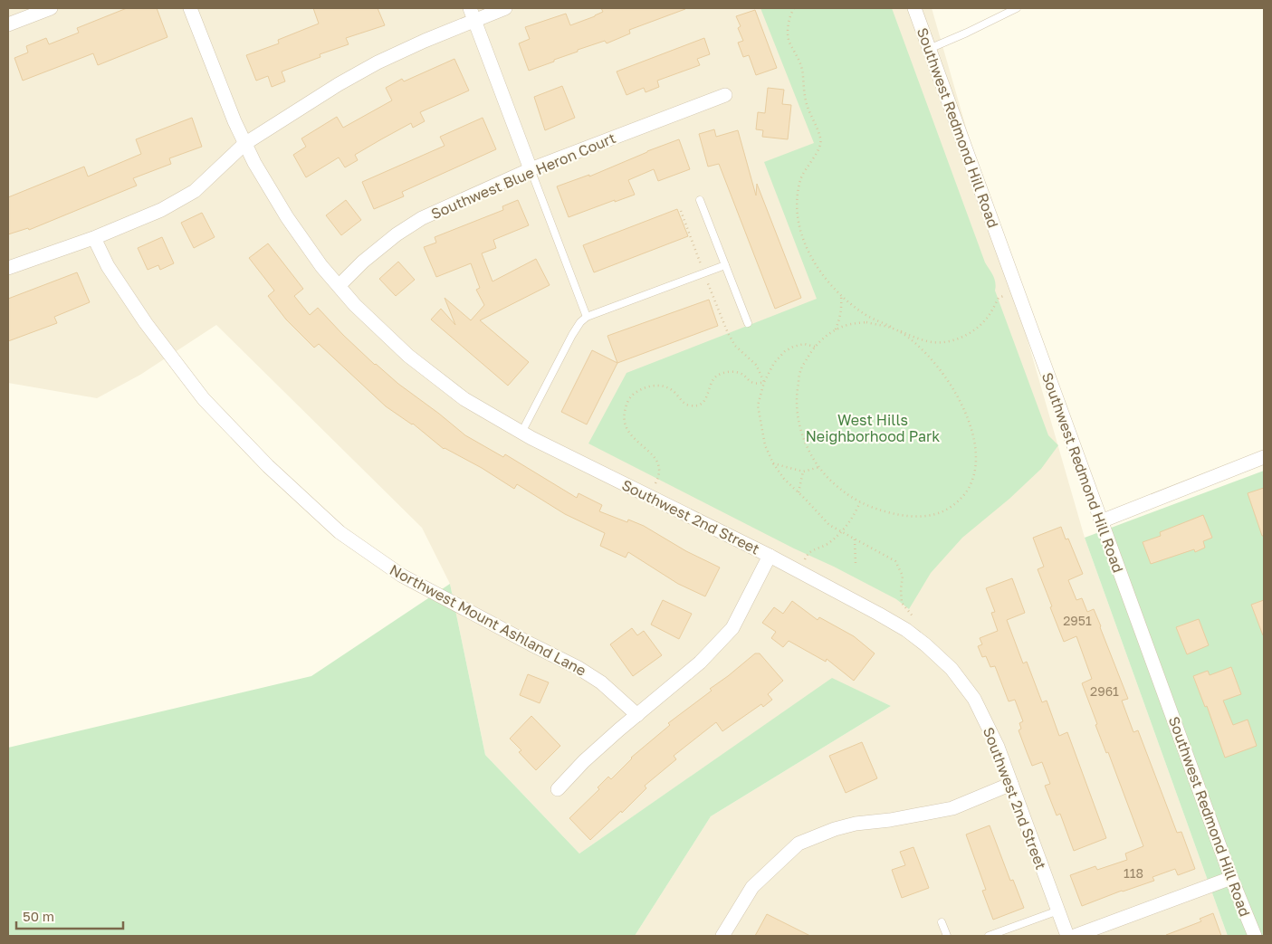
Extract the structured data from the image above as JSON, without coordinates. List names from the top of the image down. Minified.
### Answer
{"streets":{"street":["Southwest Redmond Hill Road","Southwest Blue Heron Court","Southwest 2nd Street","Northwest Mount Ashland Lane"]},"crossings":[["Southwest Blue Heron Court","Southwest 2nd Street"]],"parks":["West Hills Neighborhood Park"],"house_numbers":["2951","2961","118"],"scale_bar":"50 m"}
